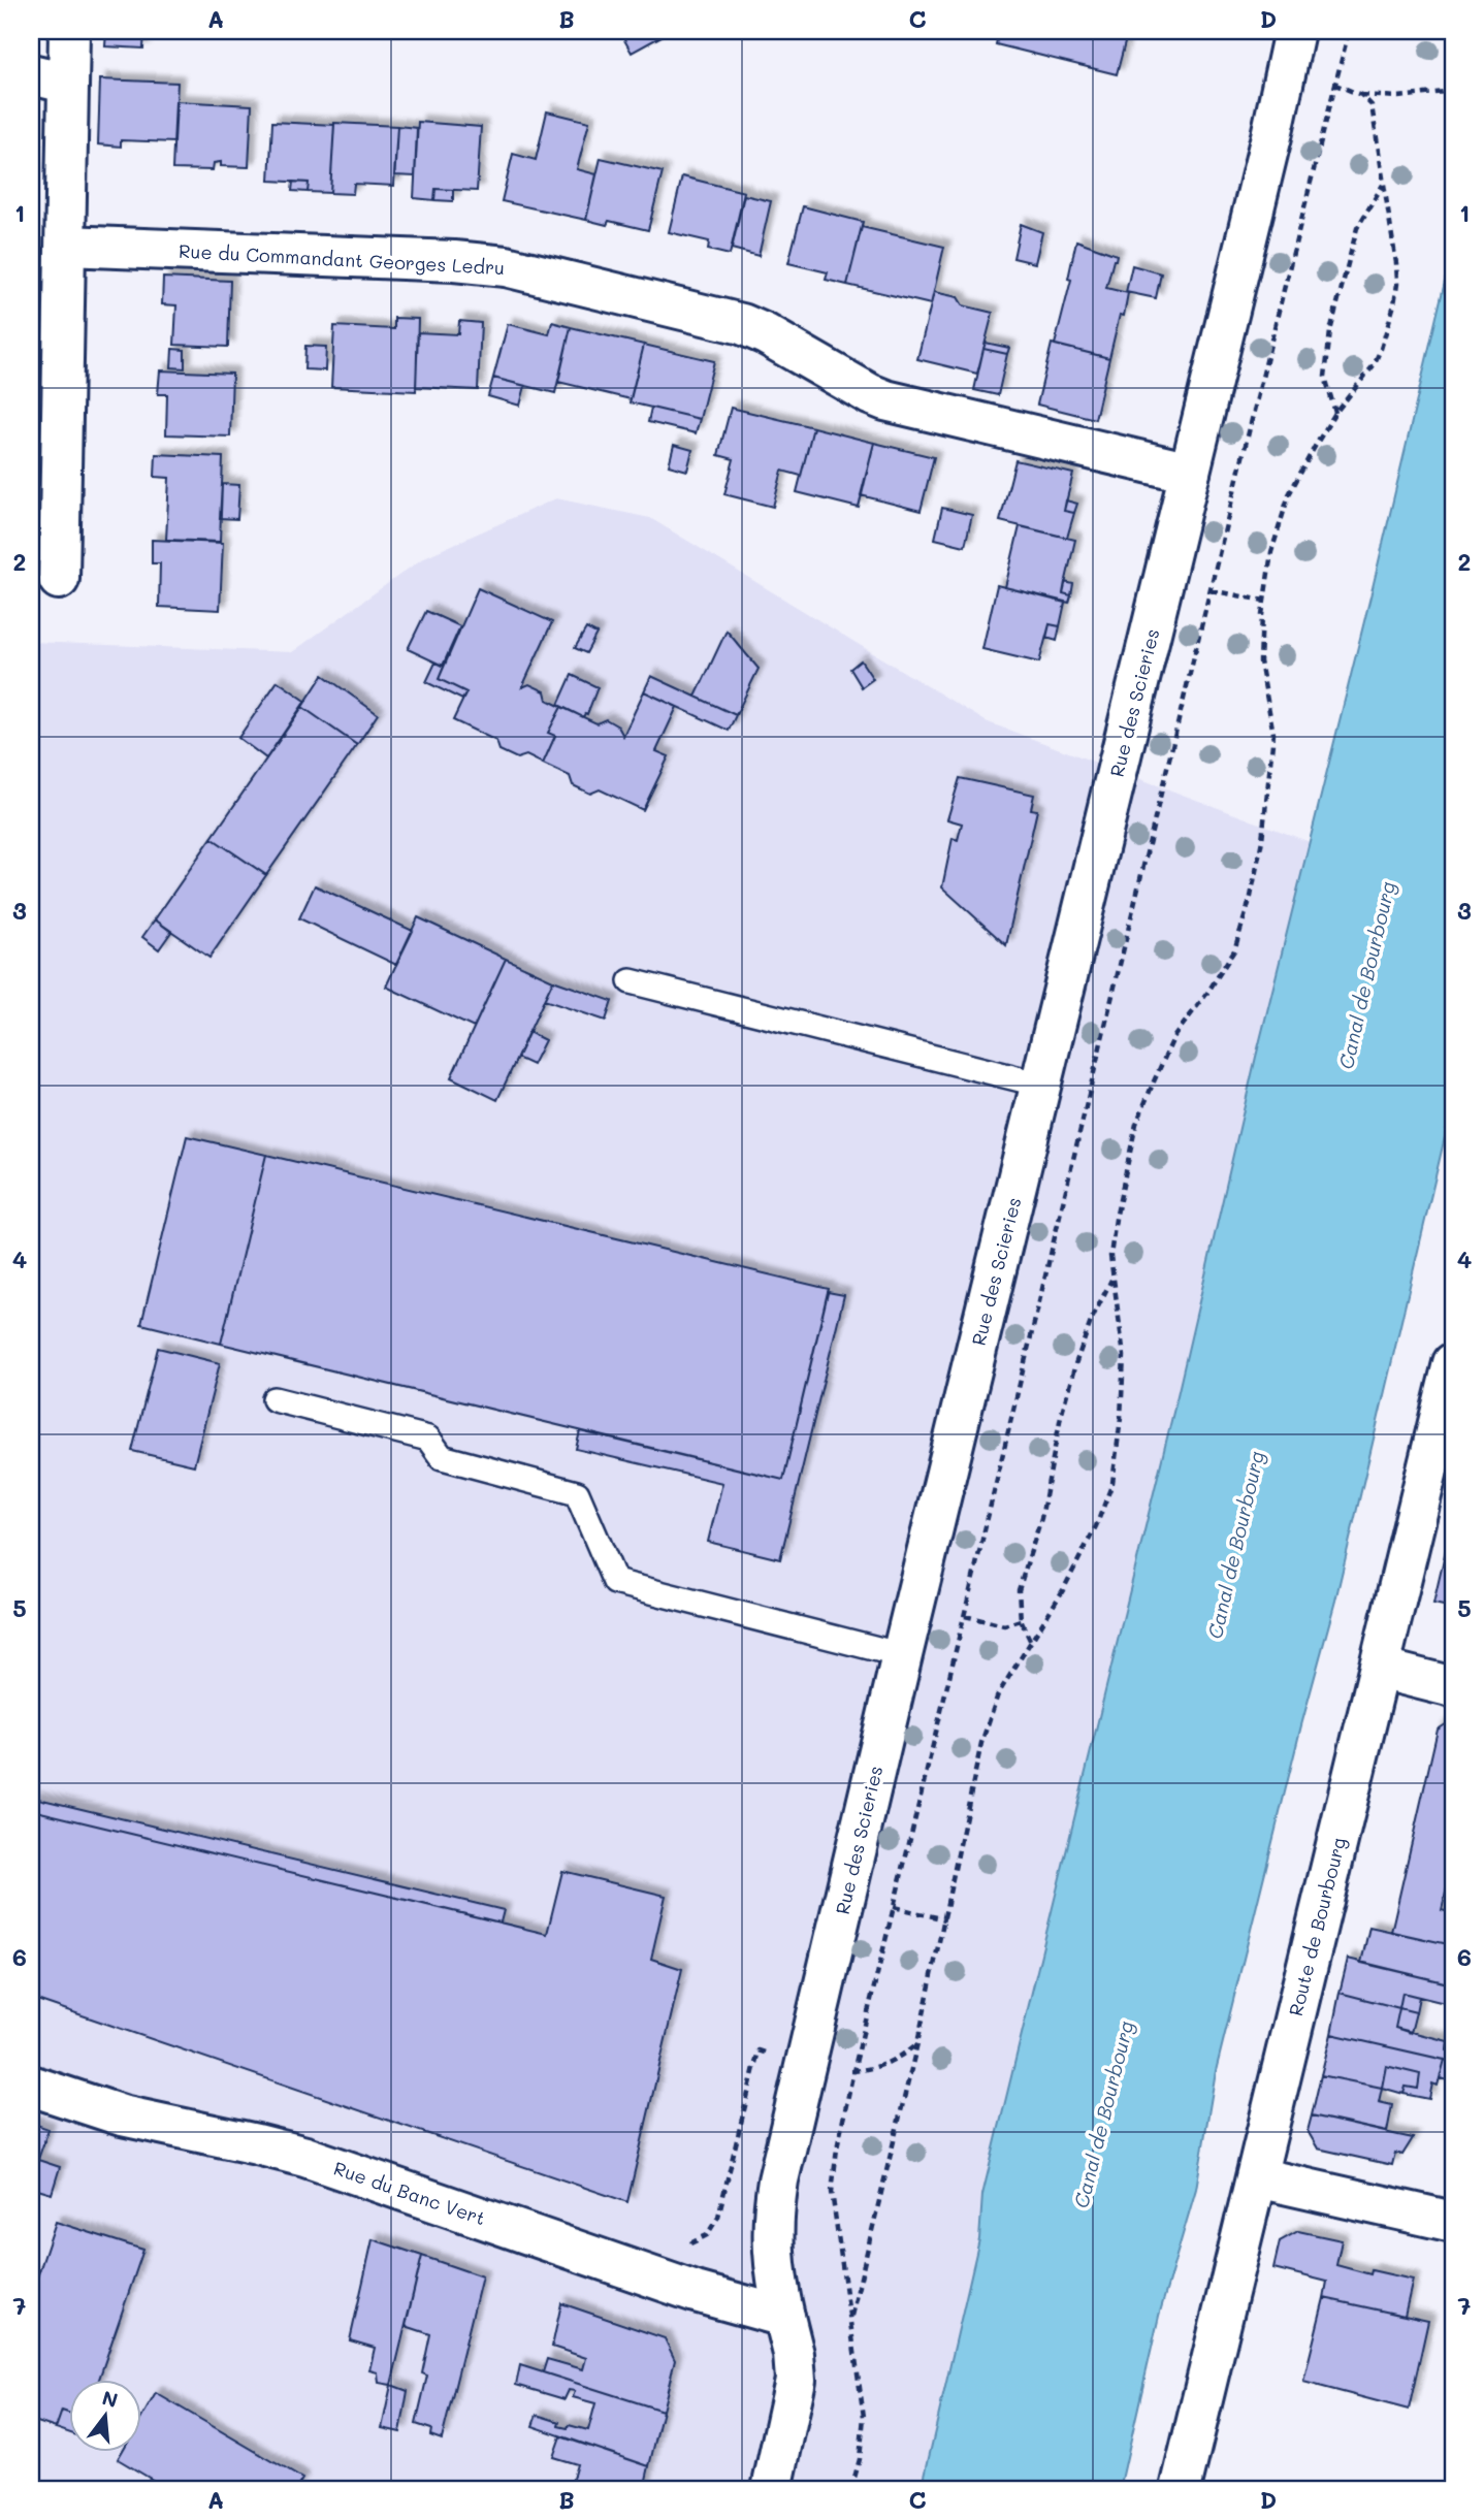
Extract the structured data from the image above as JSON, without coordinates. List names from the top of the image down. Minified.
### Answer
{"streets":{"street":["Rue du Commandant Georges Ledru","Rue des Scieries","Route de Bourbourg","Rue du Banc Vert"]},"crossings":[["Rue du Commandant Georges Ledru","Rue des Scieries"],["Rue des Scieries","Rue du Banc Vert"]],"water":["Canal de Bourbourg"],"north":"top","grid":{"columns":["A","B","C","D"],"rows":["1","2","3","4","5","6","7"]}}
